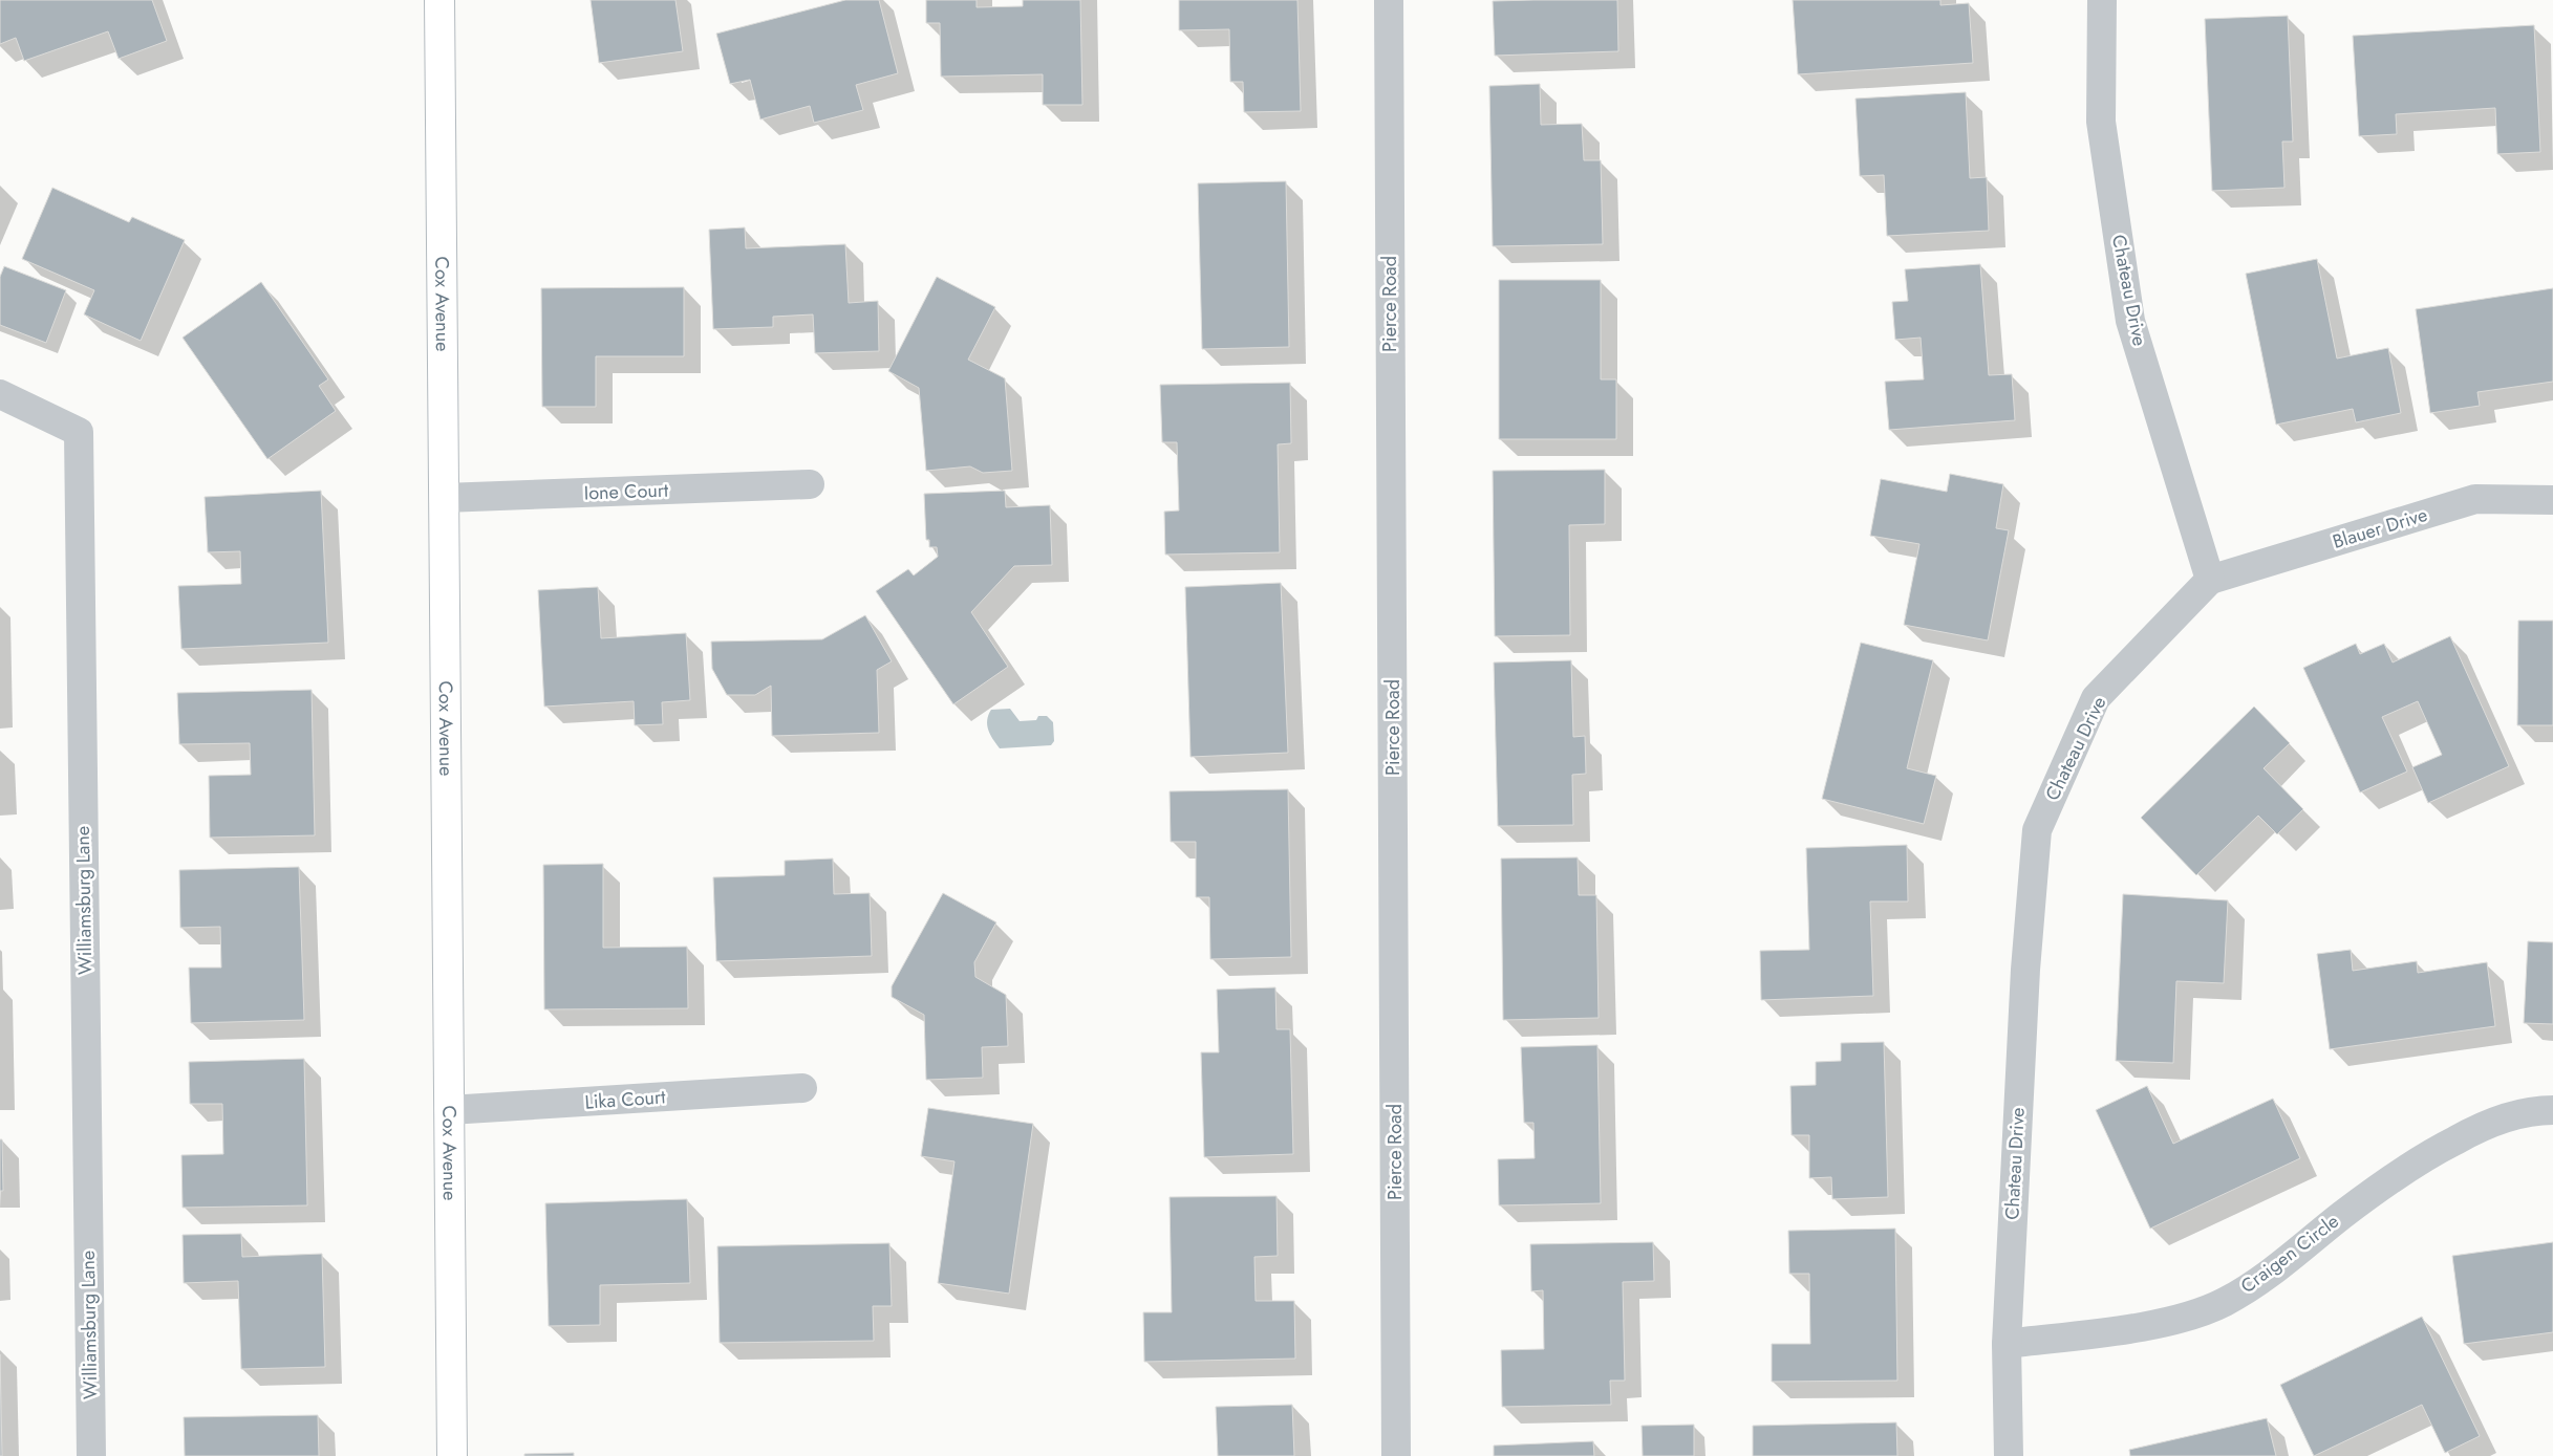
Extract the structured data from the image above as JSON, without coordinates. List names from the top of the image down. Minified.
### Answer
{"streets":{"main road":["Cox Avenue"],"street":["Chateau Drive","Pierce Road","Ione Court","Blauer Drive","Williamsburg Lane","Lika Court","Craigen Circle"]},"crossings":[["Chateau Drive","Blauer Drive"],["Chateau Drive","Craigen Circle"],["Cox Avenue","Ione Court"],["Cox Avenue","Lika Court"]]}
